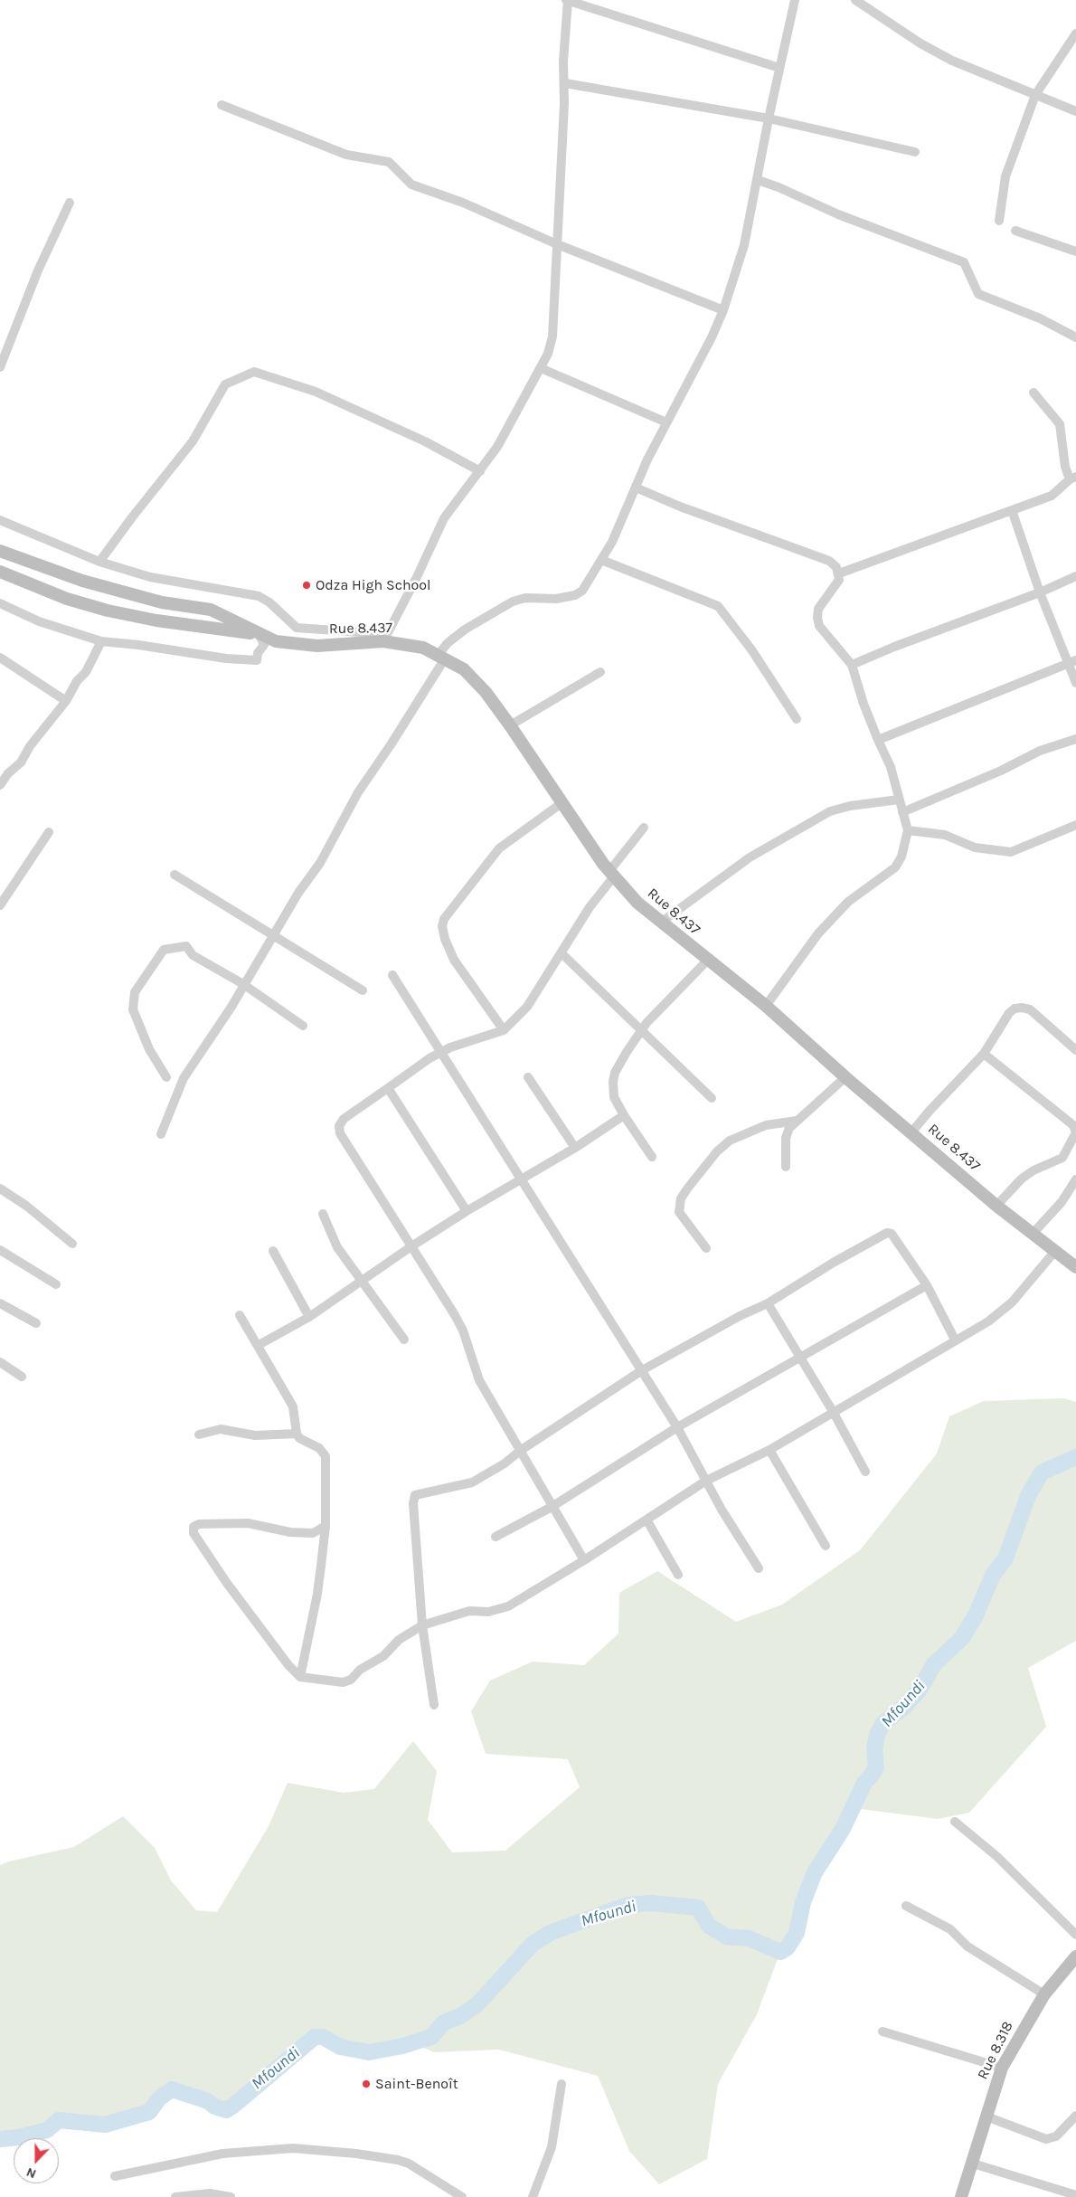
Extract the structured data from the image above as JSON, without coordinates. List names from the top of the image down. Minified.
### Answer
{"streets":{"main road":["Rue 8.437","Rue 8.318"]},"water":["Mfoundi"],"places":["Odza High School","Saint-Benoît"],"north":"bottom"}
